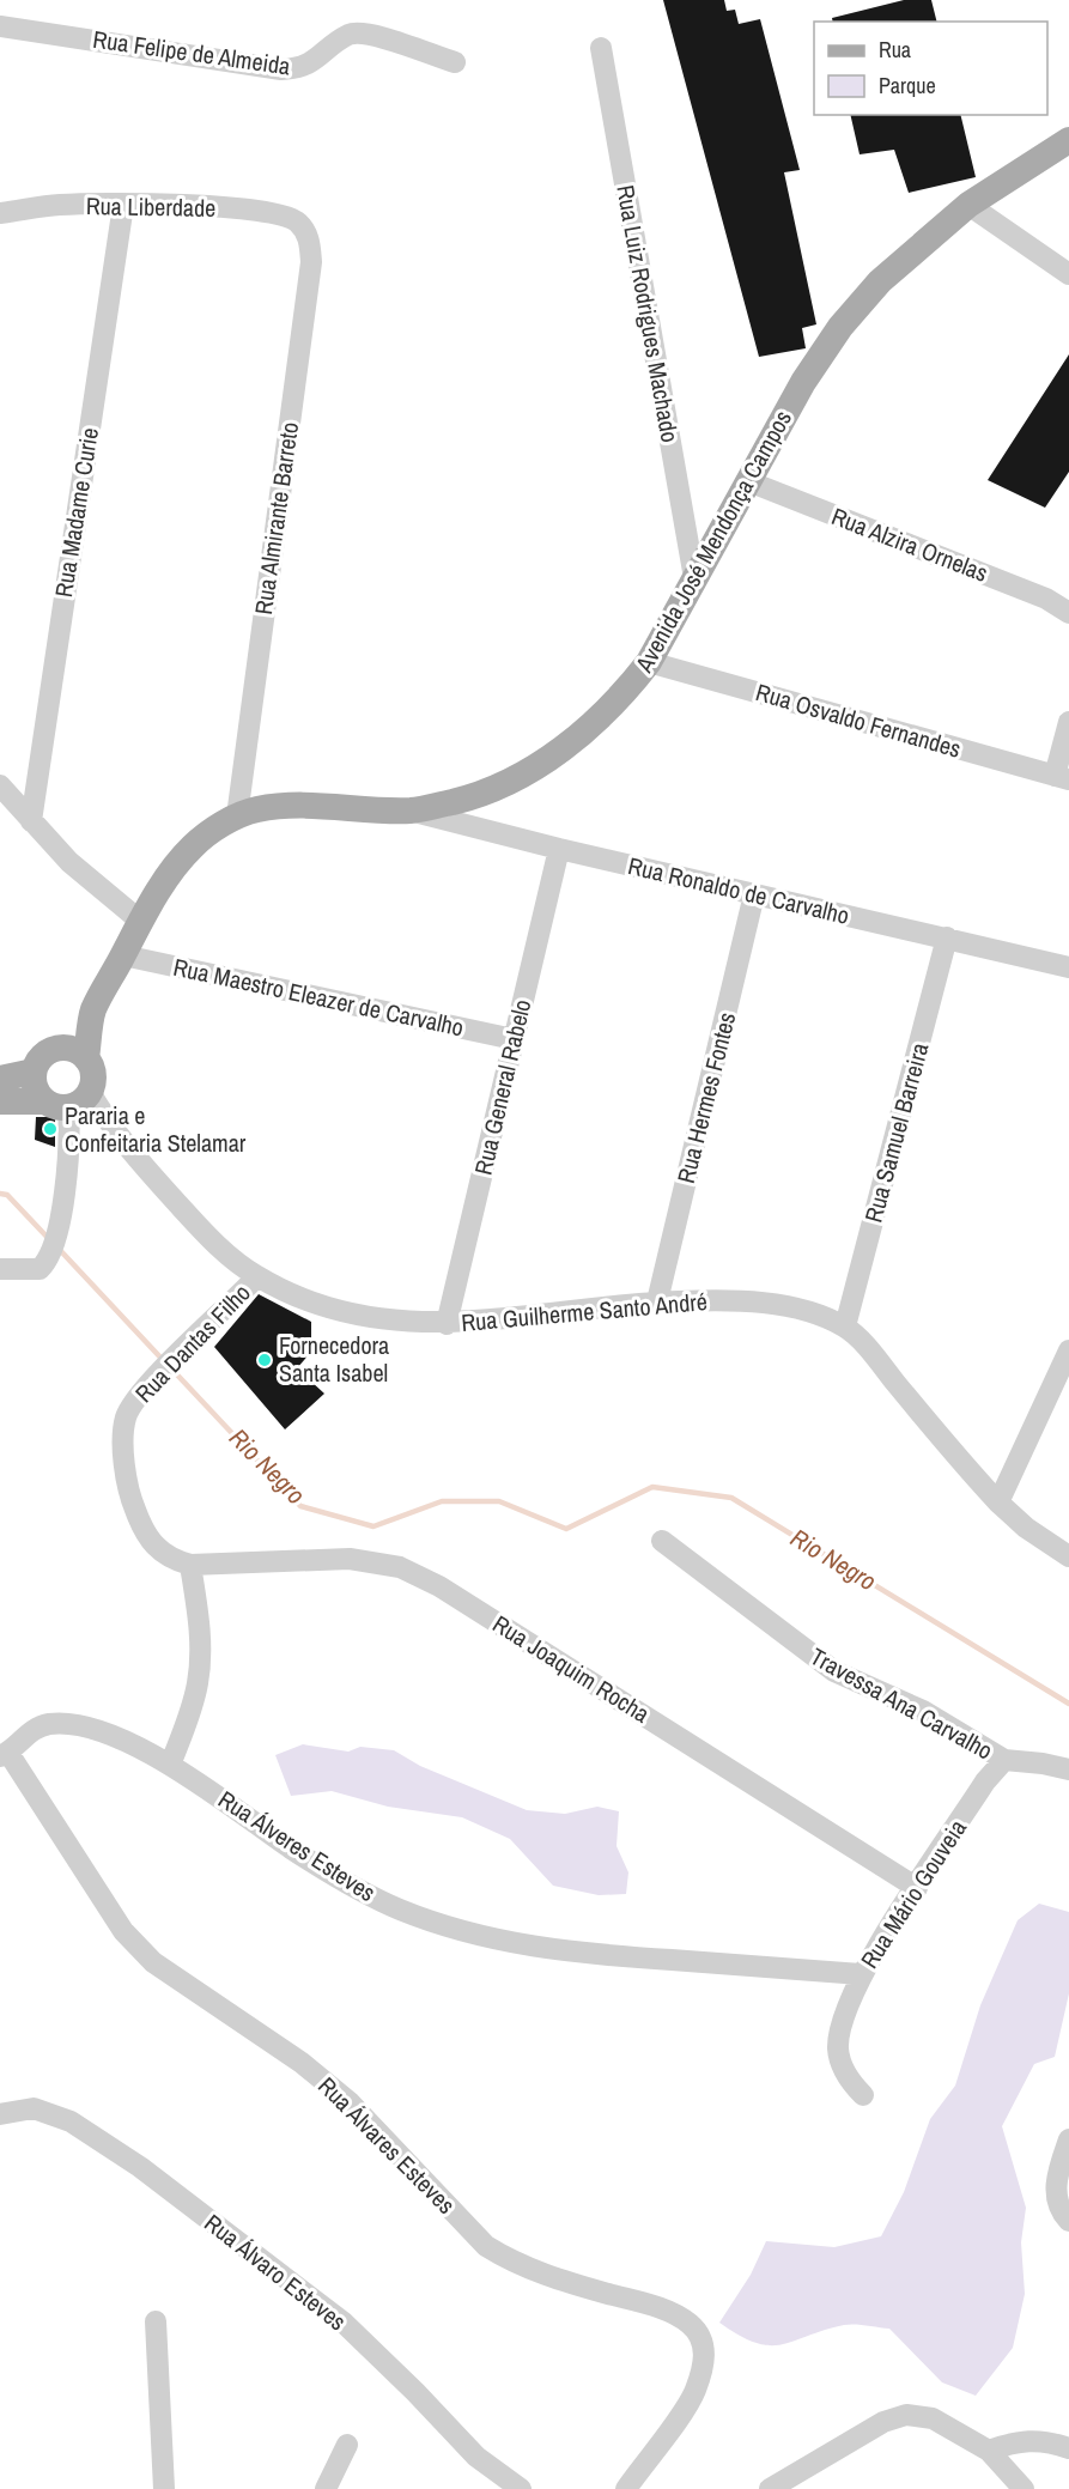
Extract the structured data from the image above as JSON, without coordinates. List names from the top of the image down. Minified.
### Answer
{"streets":{"main road":["Avenida José Mendonça Campos"],"street":["Rua Felipe de Almeida","Rua Liberdade","Rua Luiz Rodrigues Machado","Rua Madame Curie","Rua Almirante Barreto","Rua Alzira Ornelas","Rua Osvaldo Fernandes","Rua Ronaldo de Carvalho","Rua Maestro Eleazer de Carvalho","Rua General Rabelo","Rua Hermes Fontes","Rua Samuel Barreira","Rua Guilherme Santo André","Rua Dantas Filho","Rua Joaquim Rocha","Travessa Ana Carvalho","Rua Álveres Esteves","Rua Mário Gouveia","Rua Álvares Esteves","Rua Álvaro Esteves"]},"crossings":[["Rua Liberdade","Rua Madame Curie"],["Rua Liberdade","Rua Almirante Barreto"],["Rua Luiz Rodrigues Machado","Avenida José Mendonça Campos"],["Rua Almirante Barreto","Avenida José Mendonça Campos"],["Avenida José Mendonça Campos","Rua Alzira Ornelas"],["Avenida José Mendonça Campos","Rua Osvaldo Fernandes"],["Avenida José Mendonça Campos","Rua Ronaldo de Carvalho"],["Avenida José Mendonça Campos","Rua Maestro Eleazer de Carvalho"],["Avenida José Mendonça Campos","Rua Guilherme Santo André"],["Rua Ronaldo de Carvalho","Rua General Rabelo"],["Rua Ronaldo de Carvalho","Rua Hermes Fontes"],["Rua Ronaldo de Carvalho","Rua Samuel Barreira"],["Rua Maestro Eleazer de Carvalho","Rua General Rabelo"],["Rua General Rabelo","Rua Guilherme Santo André"],["Rua Hermes Fontes","Rua Guilherme Santo André"],["Rua Samuel Barreira","Rua Guilherme Santo André"],["Rua Guilherme Santo André","Rua Dantas Filho"],["Rua Dantas Filho","Rua Joaquim Rocha"],["Rua Joaquim Rocha","Rua Mário Gouveia"],["Travessa Ana Carvalho","Rua Mário Gouveia"],["Rua Álveres Esteves","Rua Mário Gouveia"],["Rua Álveres Esteves","Rua Álvares Esteves"]],"water":["Rio Negro"],"places":["Pararia e Confeitaria Stelamar","Fornecedora Santa Isabel"],"legend":["Rua","Parque"]}
